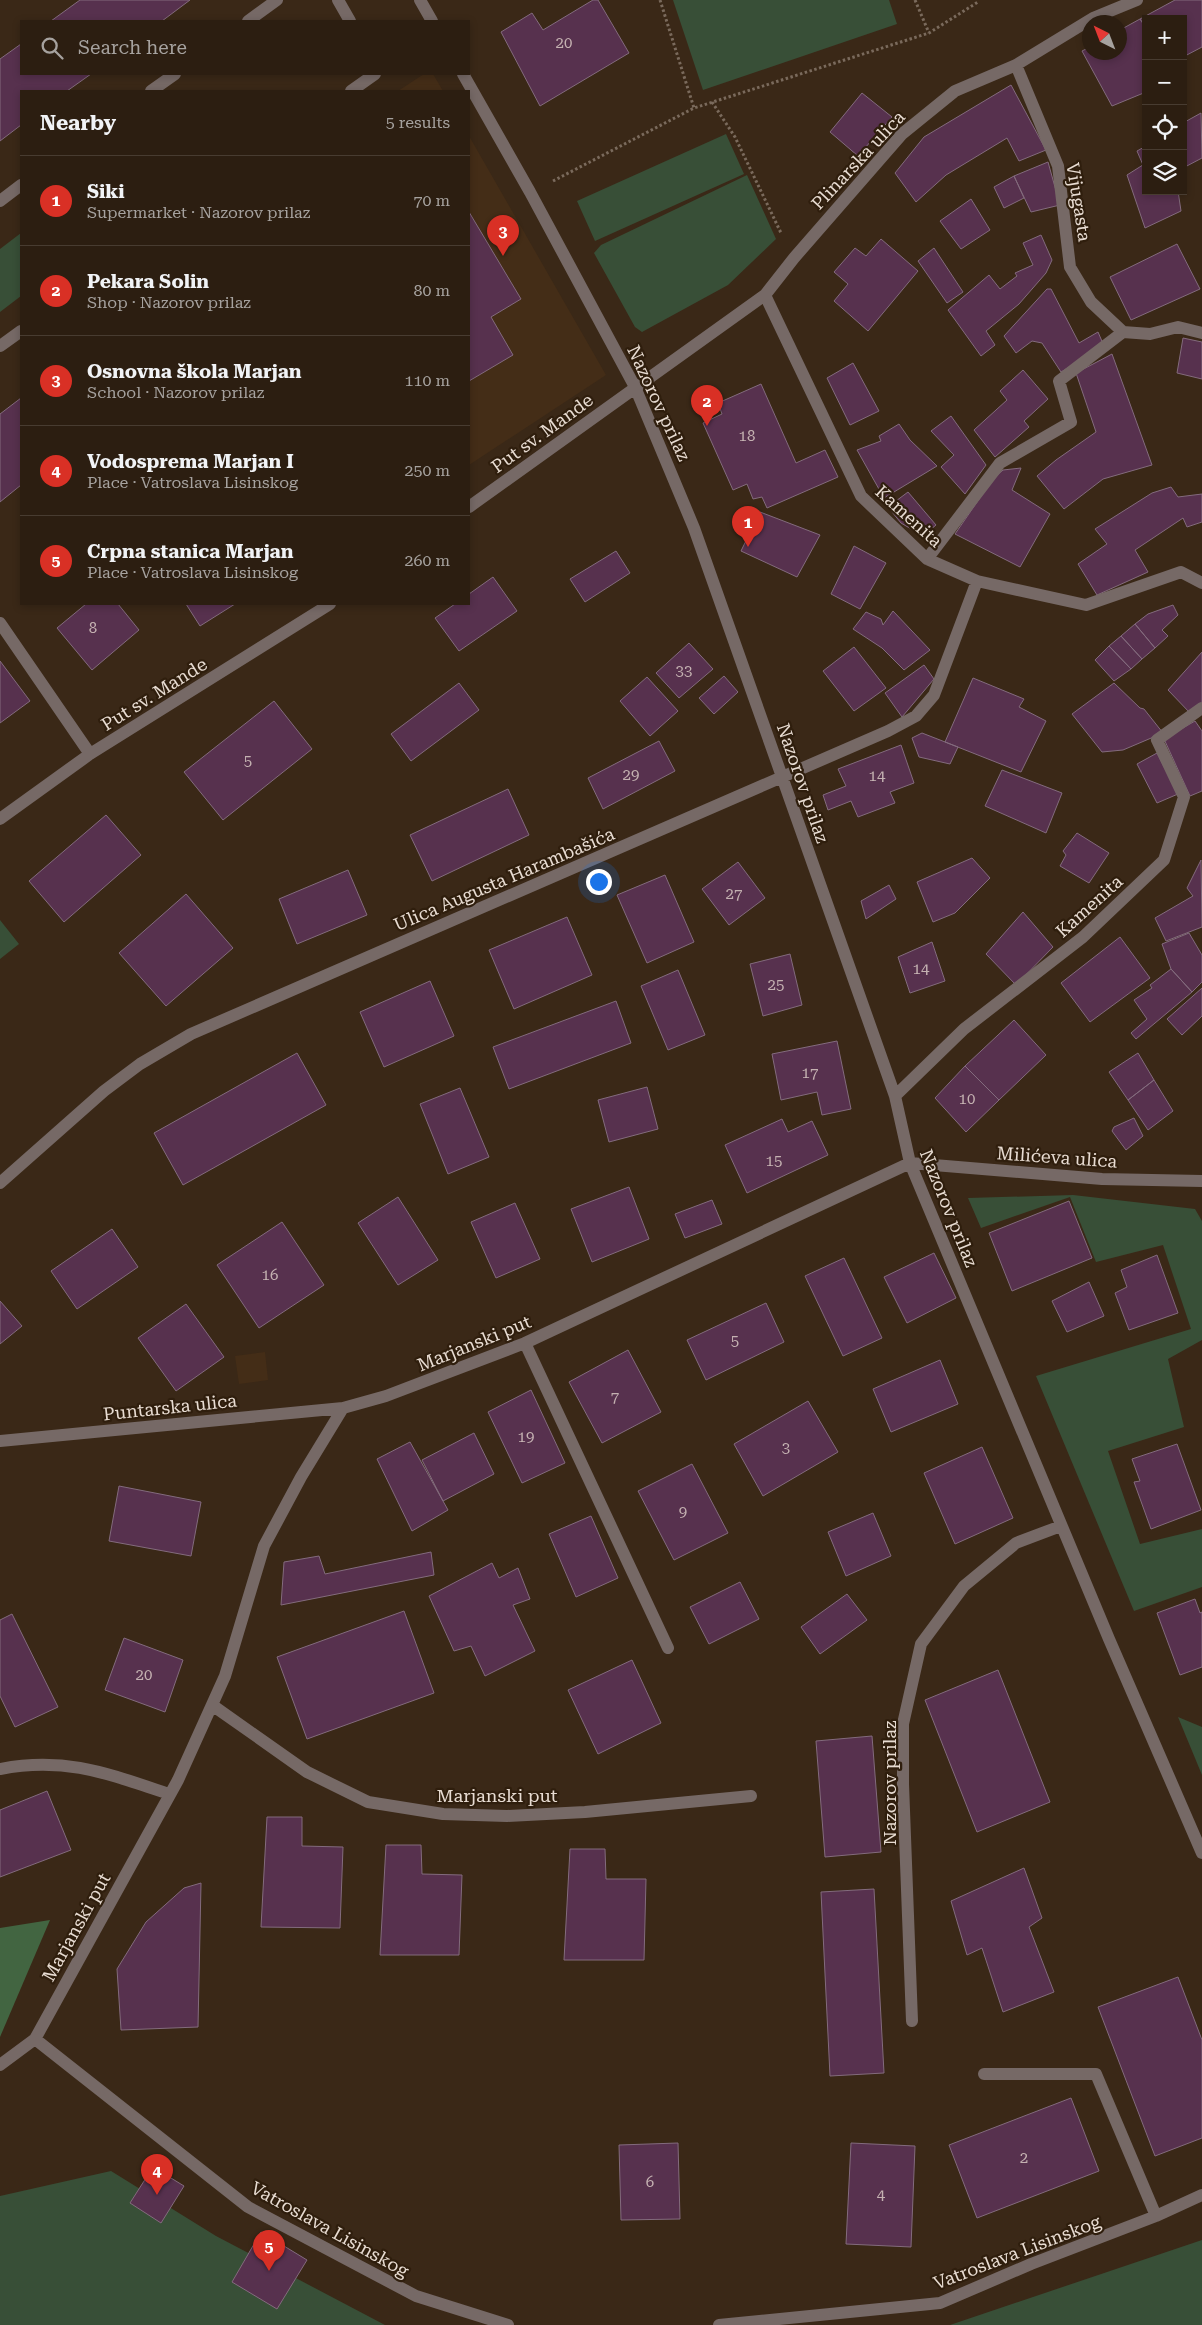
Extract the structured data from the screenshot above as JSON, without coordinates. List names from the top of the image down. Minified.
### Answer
{"streets":{"street":["Plinarska ulica","Vijugasta","Nazorov prilaz","Put sv. Mande","Kamenita","Ulica Augusta Harambašića","Milićeva ulica","Marjanski put","Puntarska ulica","Vatroslava Lisinskog"]},"crossings":[["Plinarska ulica","Vijugasta"],["Plinarska ulica","Nazorov prilaz"],["Plinarska ulica","Put sv. Mande"],["Plinarska ulica","Kamenita"],["Nazorov prilaz","Put sv. Mande"],["Nazorov prilaz","Kamenita"],["Nazorov prilaz","Ulica Augusta Harambašića"],["Nazorov prilaz","Milićeva ulica"],["Nazorov prilaz","Marjanski put"],["Kamenita","Ulica Augusta Harambašića"],["Milićeva ulica","Marjanski put"],["Marjanski put","Puntarska ulica"],["Marjanski put","Vatroslava Lisinskog"]],"house_numbers":["20","18","8","33","5","29","14","27","14","25","17","10","15","16","5","7","19","3","9","20","2","6","4"],"north":"top left","page":{"map_buttons":["+","−"],"search":"Search here","heading":["Nearby","5 results"],"list":[{"mark":"1","name":"Siki","note":"Supermarket · Nazorov prilaz","value":"70 m"},{"mark":"2","name":"Pekara Solin","note":"Shop · Nazorov prilaz","value":"80 m"},{"mark":"3","name":"Osnovna škola Marjan","note":"School · Nazorov prilaz","value":"110 m"},{"mark":"4","name":"Vodosprema Marjan I","note":"Place · Vatroslava Lisinskog","value":"250 m"},{"mark":"5","name":"Crpna stanica Marjan","note":"Place · Vatroslava Lisinskog","value":"260 m"}],"pins":["3","2","1","4","5"]}}
